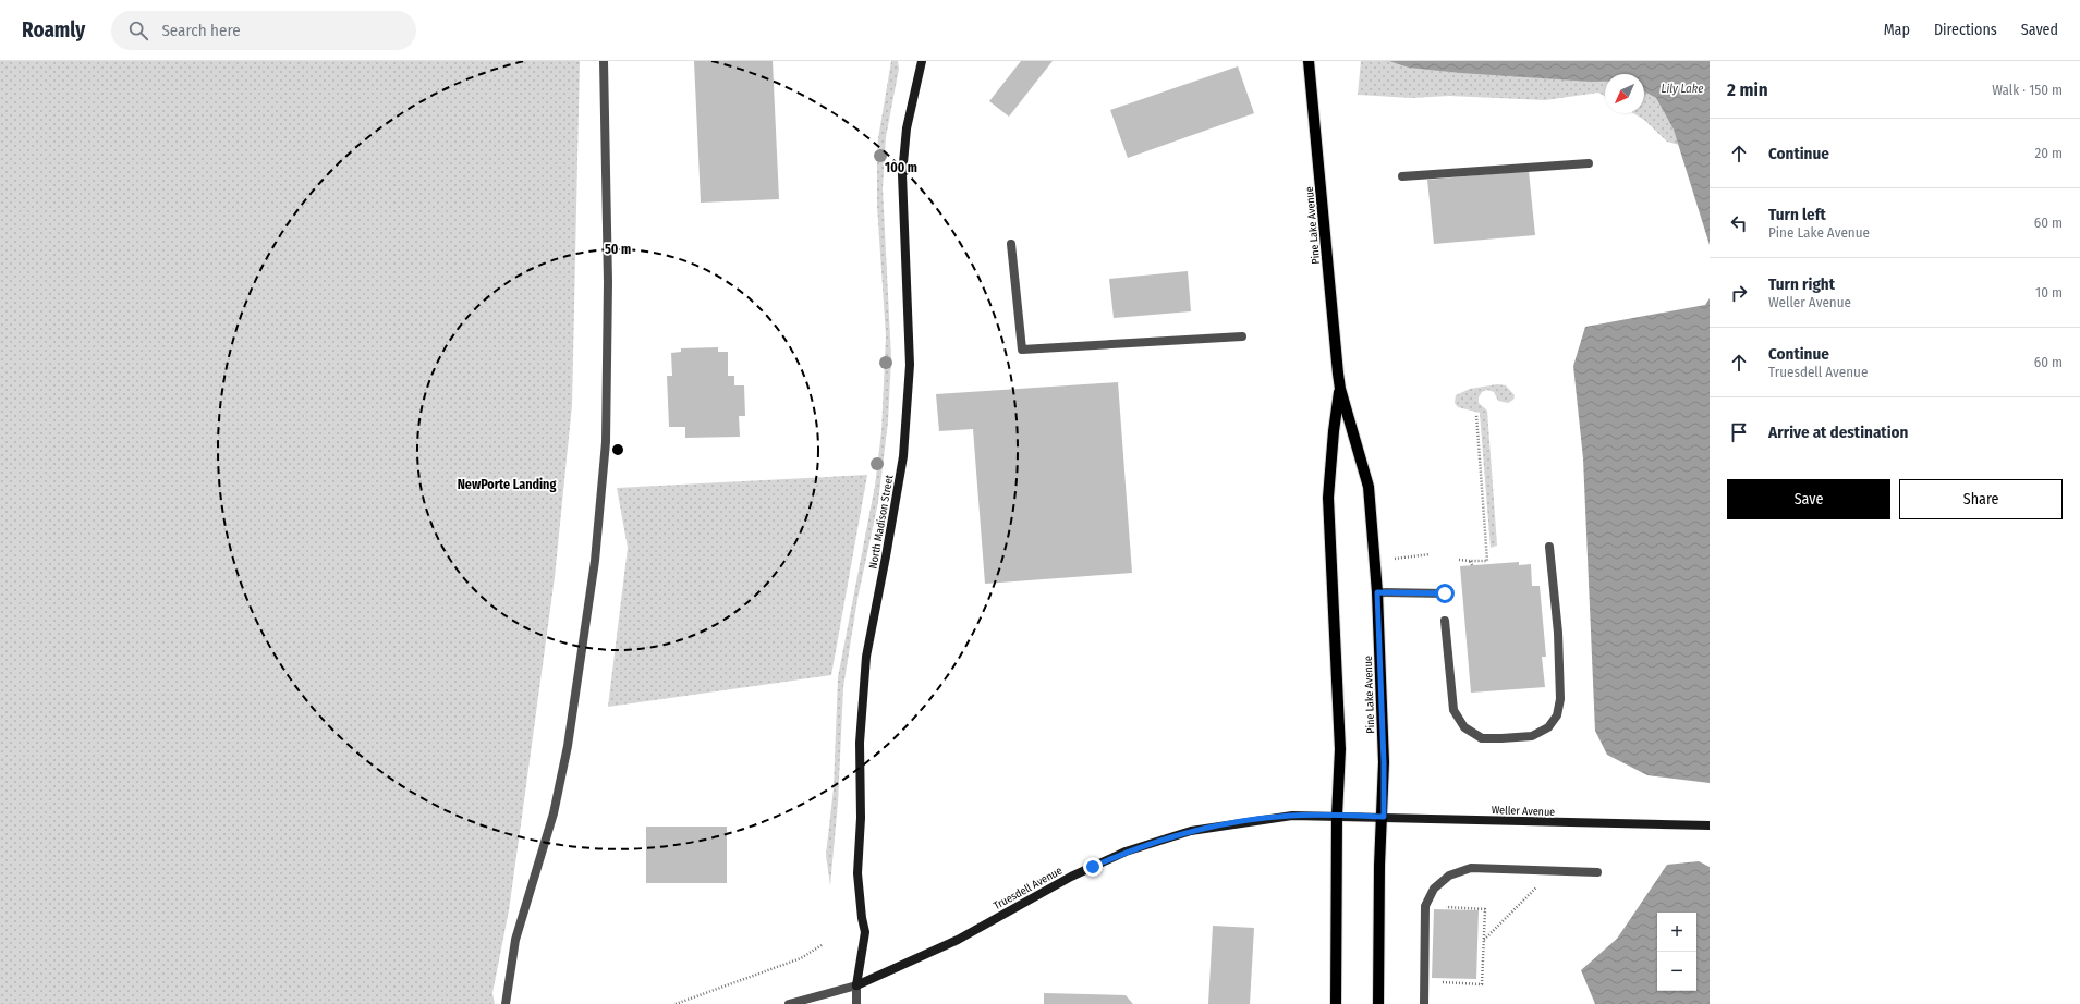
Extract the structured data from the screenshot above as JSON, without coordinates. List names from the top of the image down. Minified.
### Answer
{"streets":{"main road":["Pine Lake Avenue"],"street":["North Madison Street","Weller Avenue","Truesdell Avenue"]},"crossings":[["Pine Lake Avenue","Weller Avenue"],["Pine Lake Avenue","Truesdell Avenue"],["North Madison Street","Truesdell Avenue"],["Weller Avenue","Truesdell Avenue"]],"districts":["NewPorte Landing"],"water":["Lily Lake"],"north":"bottom left","page":{"header":"Roamly","search":"Search here","nav":["Map","Directions","Saved"],"heading":["2 min","Walk · 150 m"],"list":[["Continue","20 m"],["Turn left","Pine Lake Avenue","60 m"],["Turn right","Weller Avenue","10 m"],["Continue","Truesdell Avenue","60 m"],"Arrive at destination"],"buttons":["Save","Share"],"map_buttons":["+","−"]},"rings":["100 m","50 m"]}
